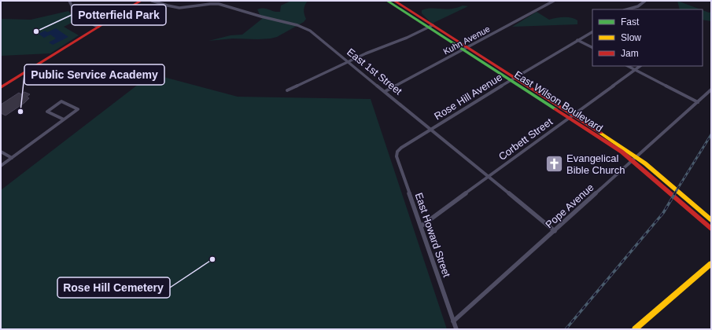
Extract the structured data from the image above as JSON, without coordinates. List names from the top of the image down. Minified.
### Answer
{"streets":{"main road":["East Wilson Boulevard"],"street":["Kuhn Avenue","East 1st Street","Rose Hill Avenue","Corbett Street","Pope Avenue","East Howard Street"]},"crossings":[["Kuhn Avenue","East 1st Street"],["Kuhn Avenue","East Wilson Boulevard"],["East 1st Street","Rose Hill Avenue"],["East 1st Street","Corbett Street"],["East 1st Street","Pope Avenue"],["Rose Hill Avenue","East Wilson Boulevard"],["Rose Hill Avenue","East Howard Street"],["East Wilson Boulevard","Corbett Street"],["East Wilson Boulevard","Pope Avenue"],["Corbett Street","East Howard Street"],["Pope Avenue","East Howard Street"]],"places":{"other":["Potterfield Park","Public Service Academy","Rose Hill Cemetery"],"church":["Evangelical Bible Church"]},"legend":["Fast","Slow","Jam"]}
